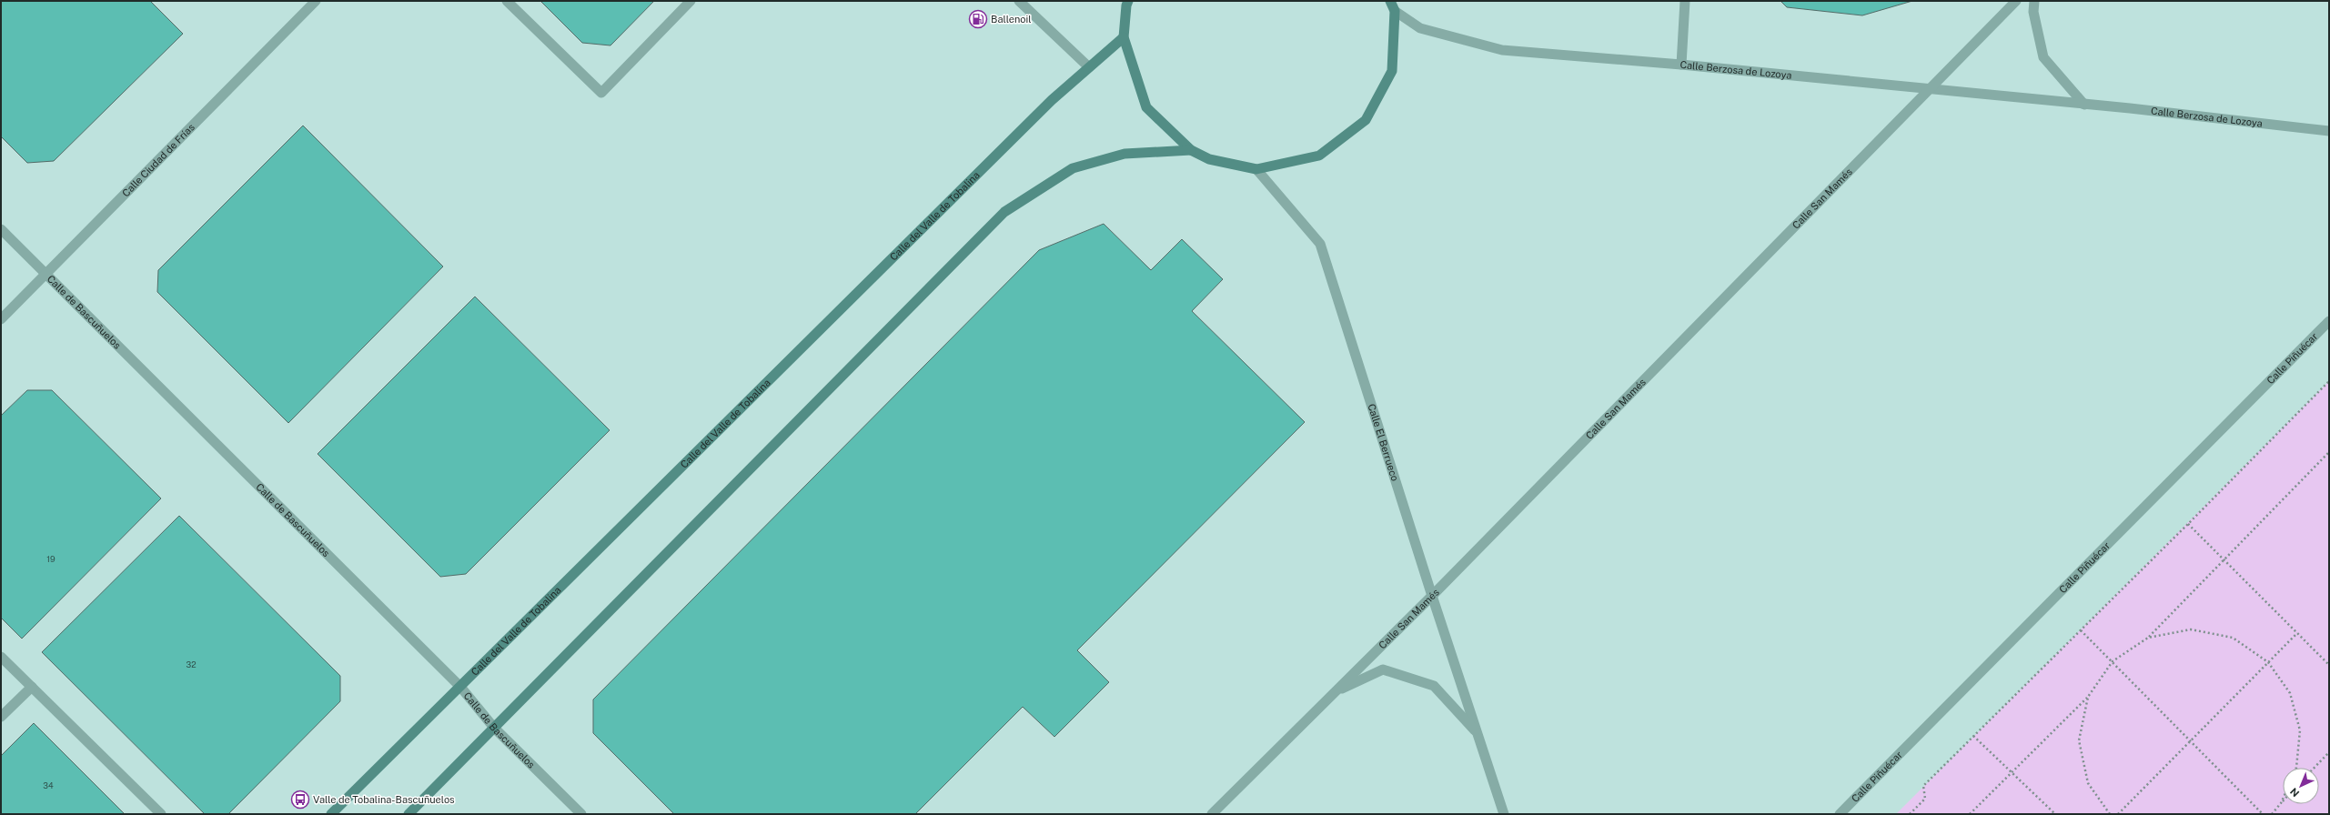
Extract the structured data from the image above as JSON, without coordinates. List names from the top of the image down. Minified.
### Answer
{"streets":{"main road":["Calle del Valle de Tobalina"],"street":["Calle Berzosa de Lozoya","Calle Ciudad de Frías","Calle San Mamés","Calle de Bascuñuelos","Calle Piñuécar","Calle El Berrueco"]},"crossings":[["Calle Berzosa de Lozoya","Calle San Mamés"],["Calle Ciudad de Frías","Calle de Bascuñuelos"],["Calle San Mamés","Calle El Berrueco"],["Calle del Valle de Tobalina","Calle de Bascuñuelos"]],"places":{"fuel station":["Ballenoil"],"bus stop":["Valle de Tobalina-Bascuñuelos"]},"house_numbers":["19","32","34"],"north":"bottom left"}
